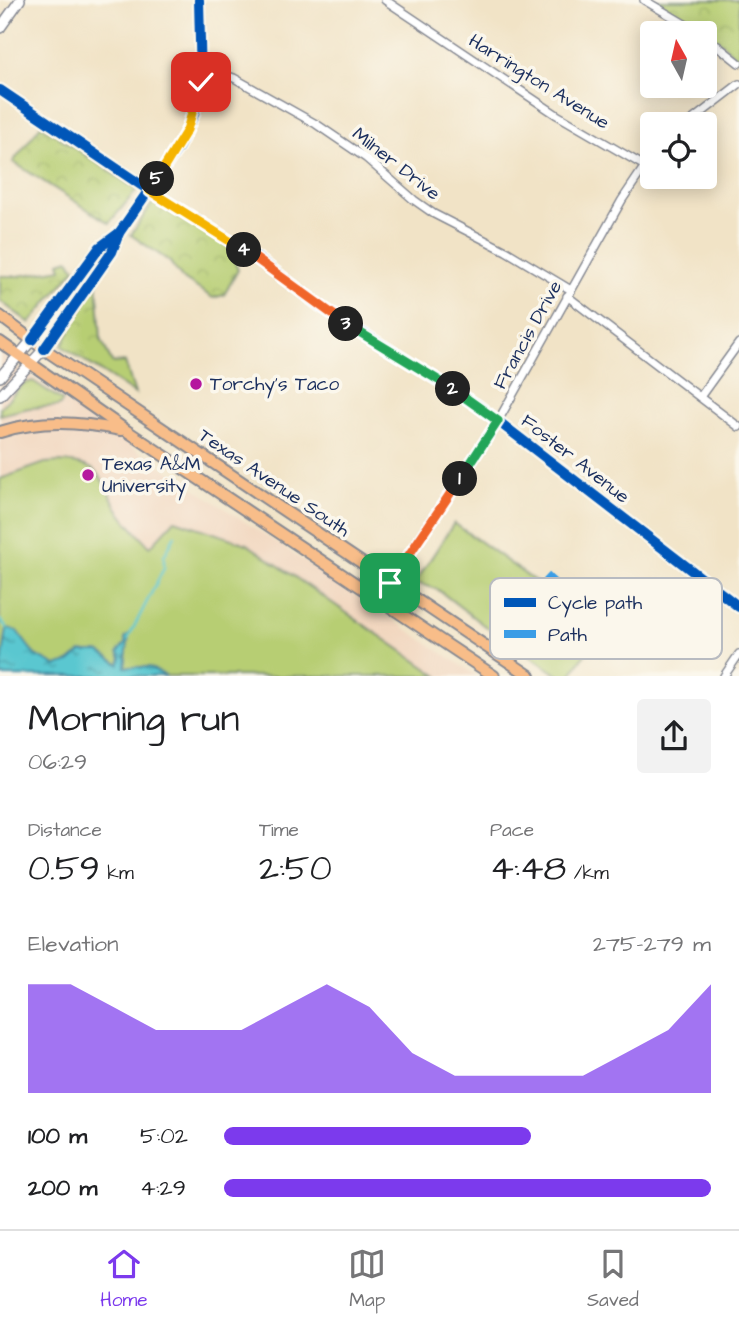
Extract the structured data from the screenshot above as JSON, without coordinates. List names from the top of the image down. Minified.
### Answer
{"streets":{"main road":["Texas Avenue South"],"street":["Harrington Avenue","Milner Drive","Francis Drive","Foster Avenue"]},"crossings":[["Milner Drive","Francis Drive"],["Francis Drive","Foster Avenue"],["Francis Drive","Texas Avenue South"]],"places":["Torchy's Taco","Texas A&M University"],"legend":["Cycle path","Path"],"north":"top","page":{"pins":["5","4","3","2","1"],"heading":["Morning run","06:29"],"stats":[["Distance","0.59 km"],["Time","2:50"],["Pace","4:48 /km"]],"chart":["Elevation","275–279 m"],"list":[{"name":"100 m","note":"5:02"},{"name":"200 m","note":"4:29"}],"tabs":["Home","Map","Saved"]}}
